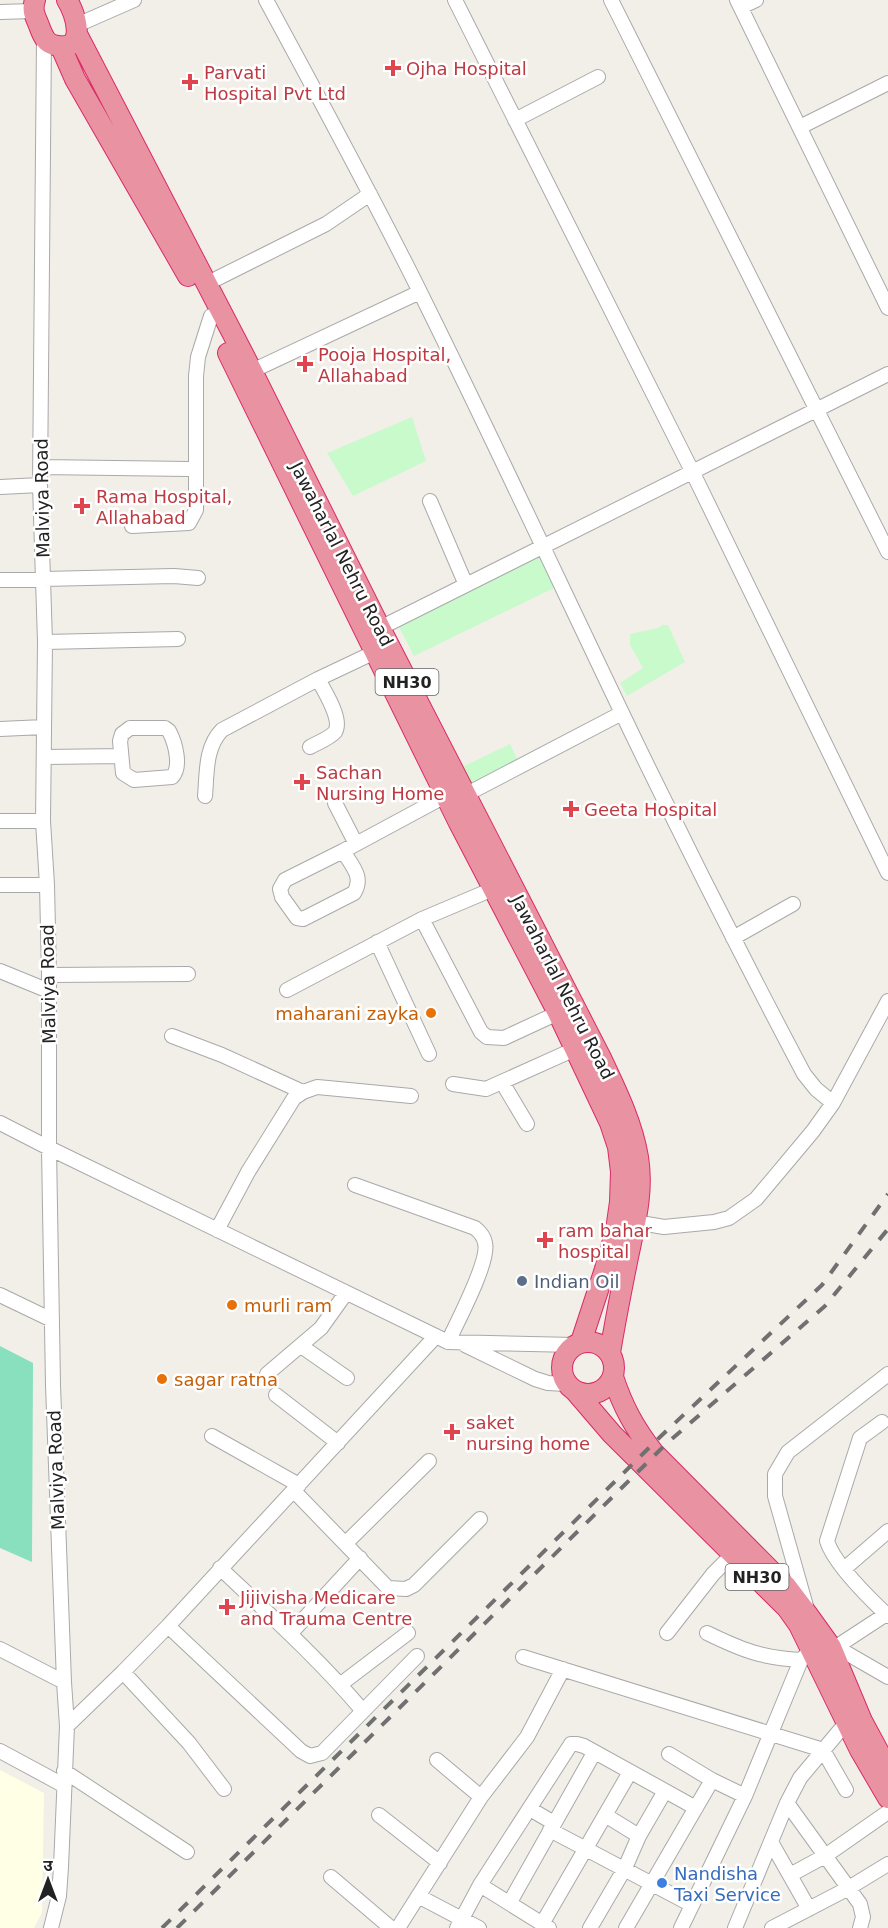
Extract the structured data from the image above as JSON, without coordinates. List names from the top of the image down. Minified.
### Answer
{"streets":{"highway":["Jawaharlal Nehru Road","NH30"],"street":["Malviya Road"]},"crossings":[["Malviya Road","Jawaharlal Nehru Road"]],"places":{"health":["Ojha Hospital","Parvati Hospital Pvt Ltd","Pooja Hospital, Allahabad","Rama Hospital, Allahabad","Sachan Nursing Home","Geeta Hospital","ram bahar hospital","saket nursing home","Jijivisha Medicare and Trauma Centre"],"other":["maharani zayka","Indian Oil","murli ram","sagar ratna","Nandisha Taxi Service"]},"north":"top"}
